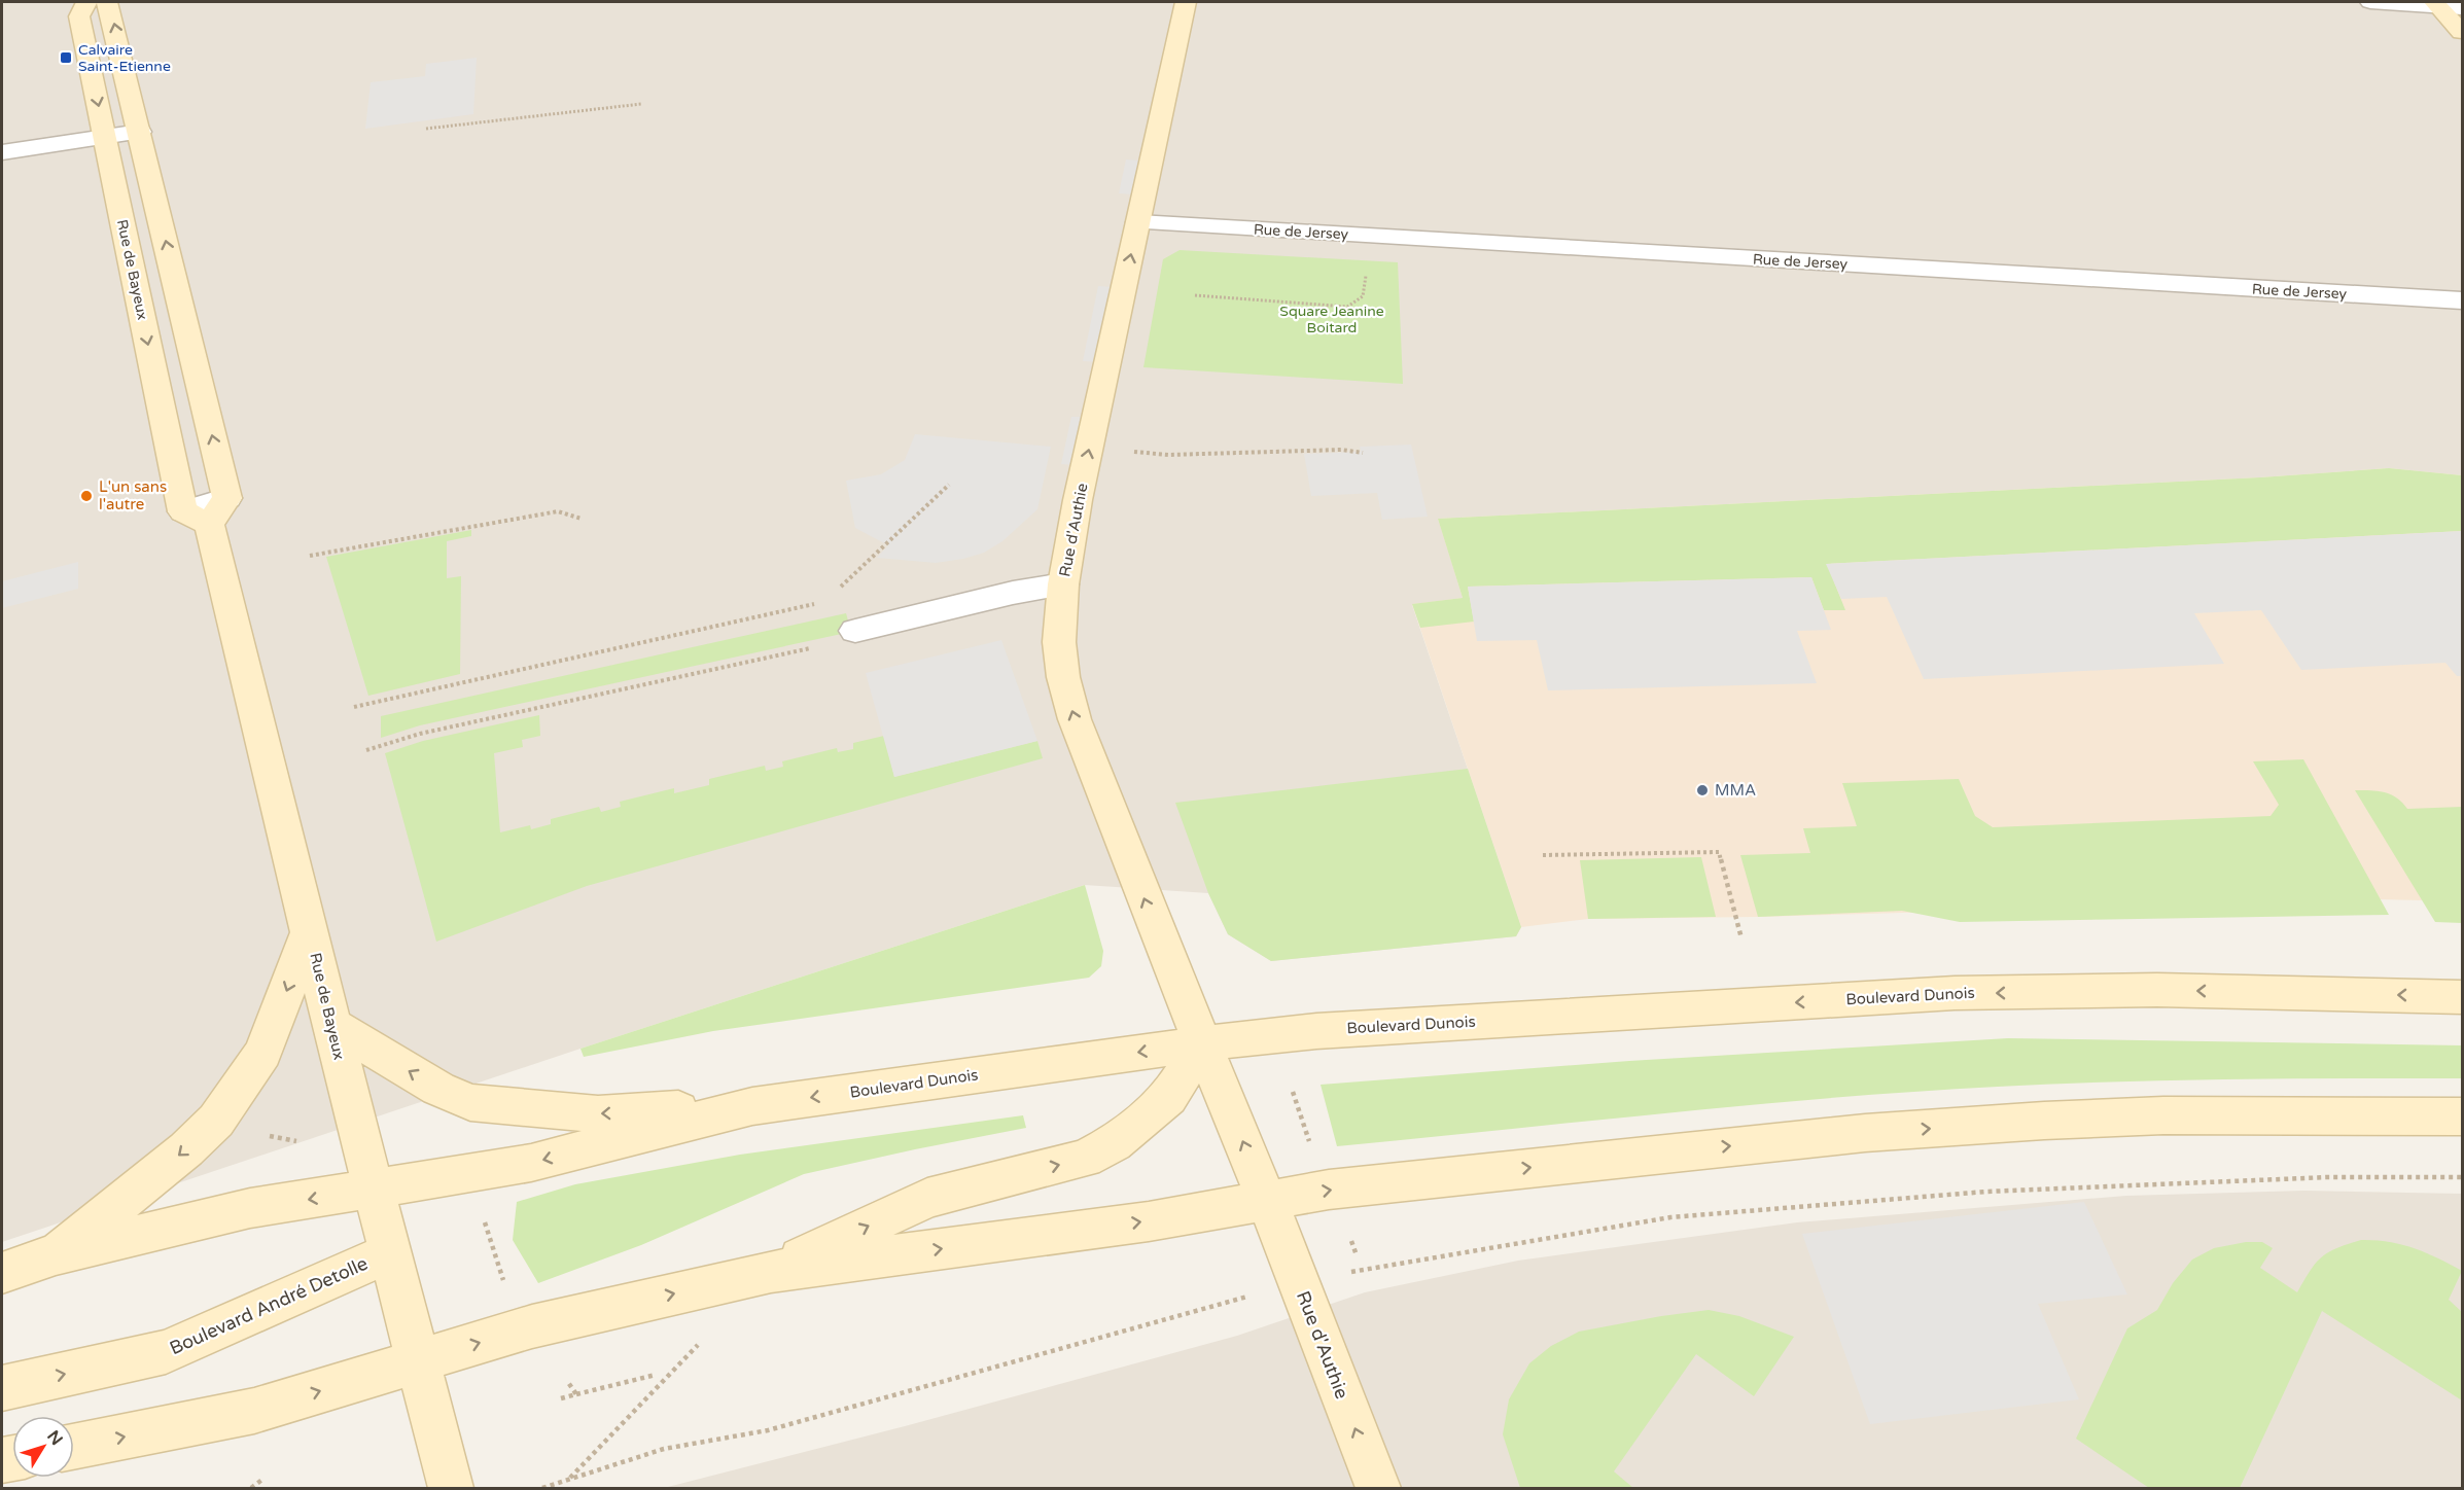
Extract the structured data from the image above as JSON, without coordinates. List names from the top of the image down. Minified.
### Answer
{"streets":{"main road":["Rue de Bayeux","Rue d'Authie","Boulevard Dunois","Boulevard André Detolle"],"street":["Rue de Jersey"]},"crossings":[["Rue de Jersey","Rue d'Authie"],["Rue de Bayeux","Boulevard Dunois"],["Rue de Bayeux","Boulevard André Detolle"],["Rue d'Authie","Boulevard Dunois"]],"one_way":["Rue d'Authie"],"parks":["Square Jeanine Boitard"],"places":{"transit":["Calvaire Saint-Etienne"],"other":["L'un sans l'autre","MMA"]},"north":"top right"}
